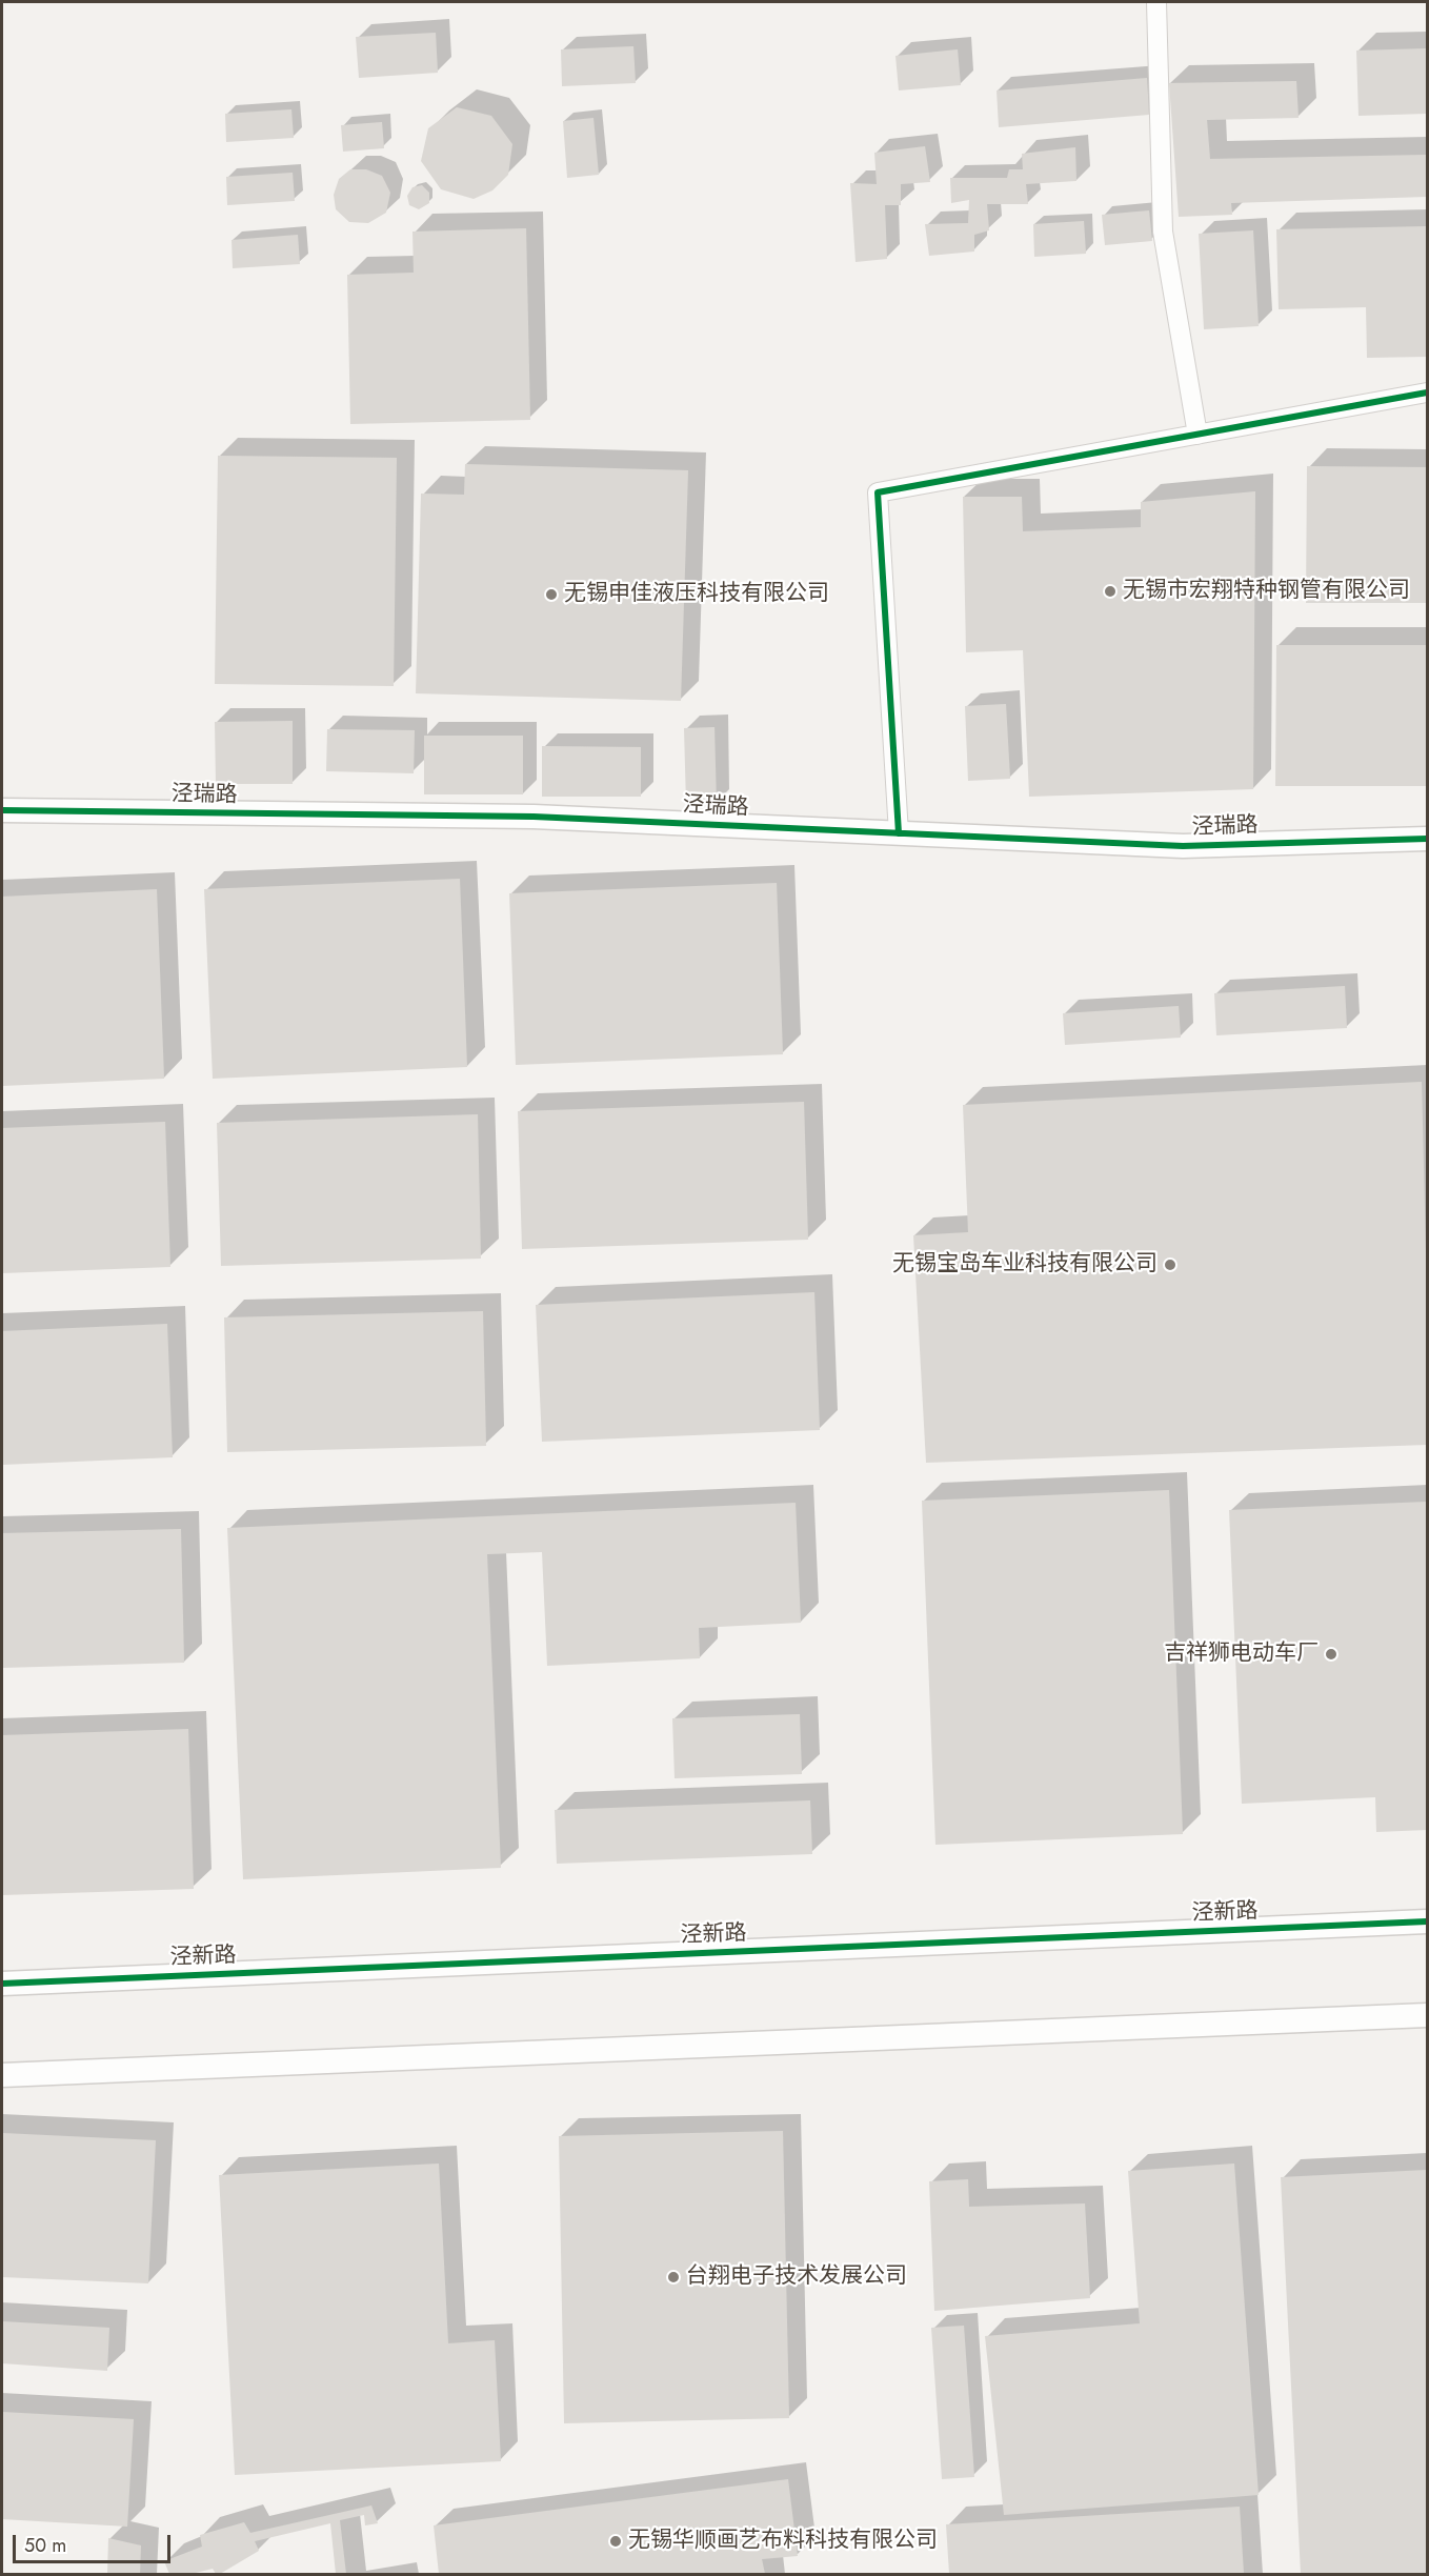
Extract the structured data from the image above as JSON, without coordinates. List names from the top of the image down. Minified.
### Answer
{"streets":{"street":["泾瑞路","泾新路"]},"places":["无锡市宏翔特种钢管有限公司","无锡申佳液压科技有限公司","无锡宝岛车业科技有限公司","吉祥狮电动车厂","台翔电子技术发展公司","无锡华顺画艺布料科技有限公司"],"scale_bar":"50 m"}
